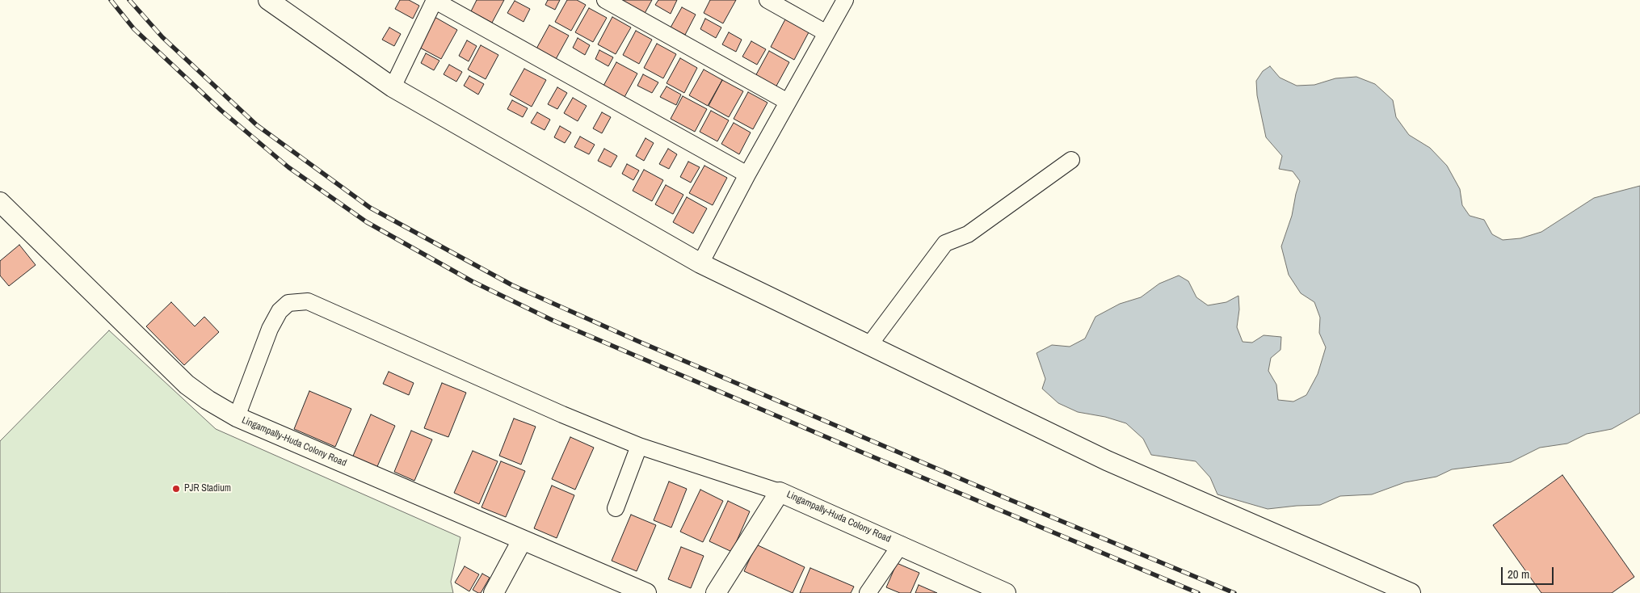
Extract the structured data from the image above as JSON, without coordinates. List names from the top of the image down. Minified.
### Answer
{"streets":{"street":["Lingampally-Huda Colony Road"]},"places":["PJR Stadium"],"scale_bar":"20 m"}
